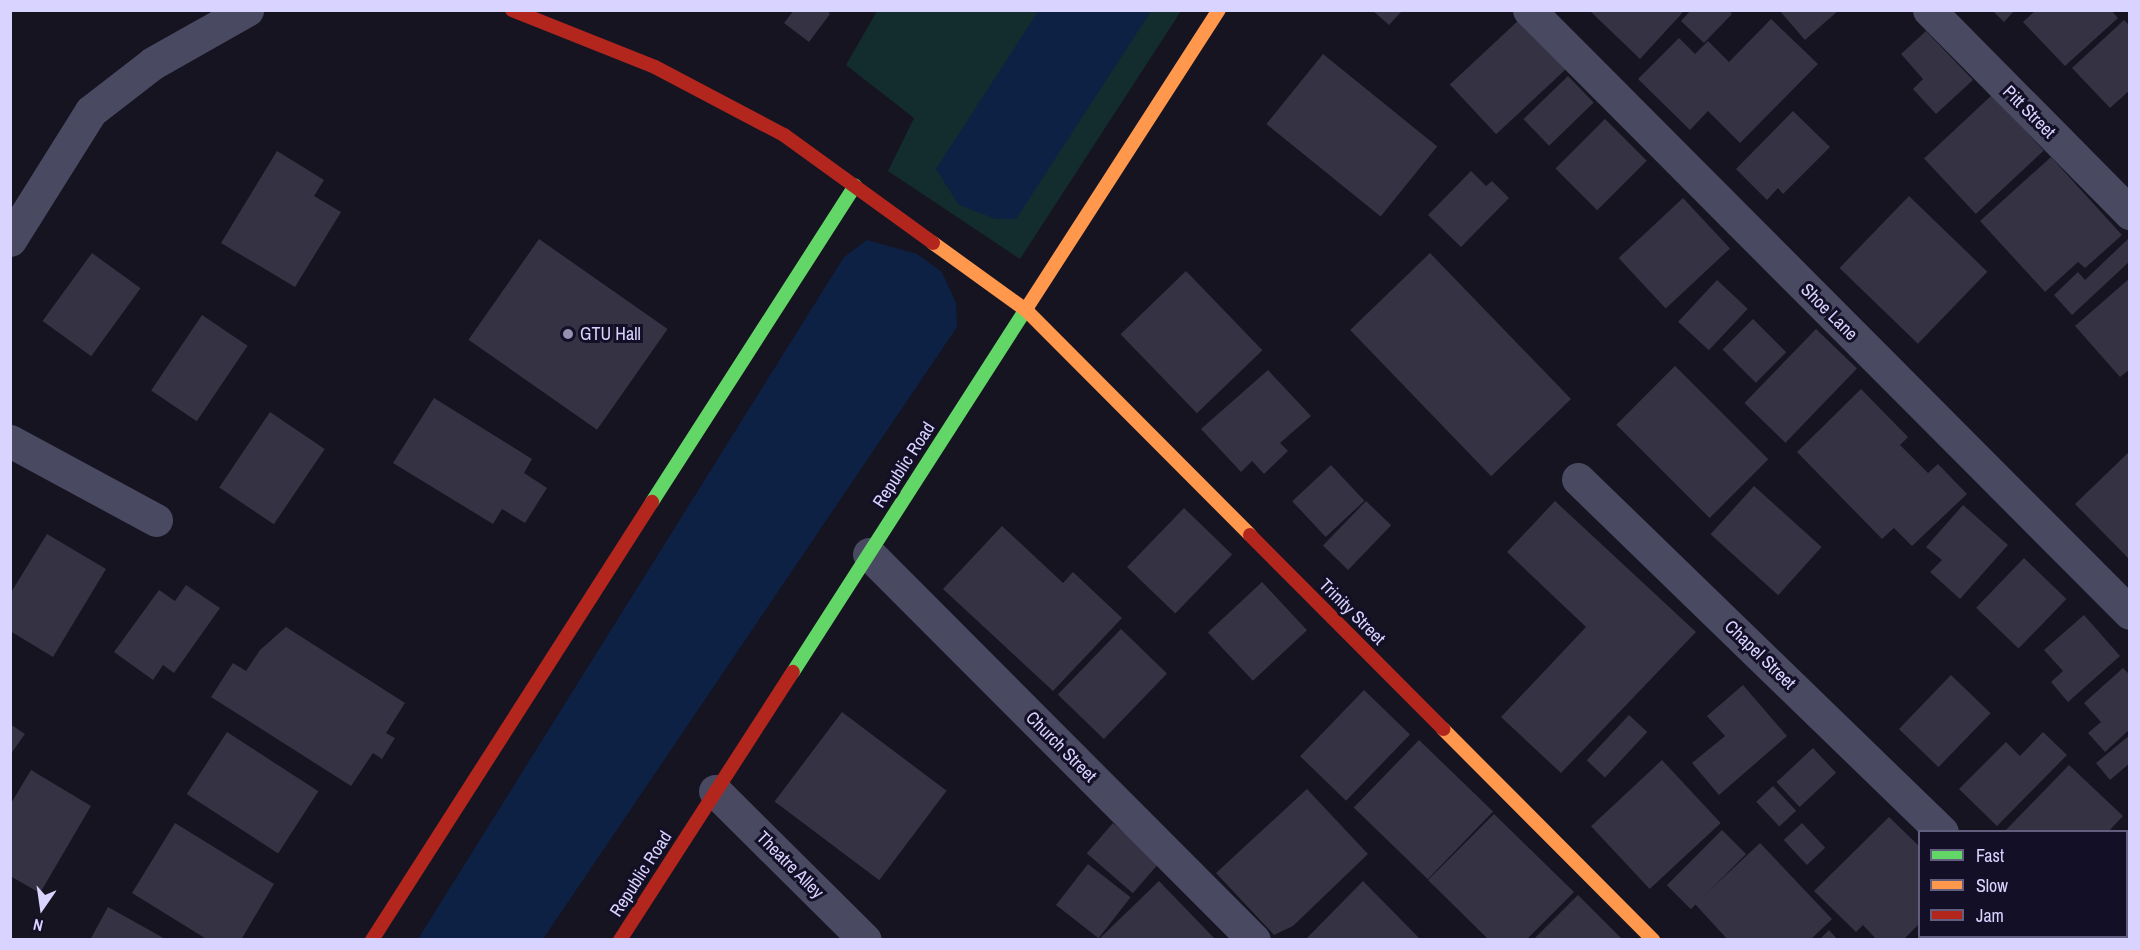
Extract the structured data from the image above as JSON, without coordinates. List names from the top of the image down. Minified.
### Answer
{"streets":{"street":["Pitt Street","Shoe Lane","Republic Road","Trinity Street","Chapel Street","Church Street","Theatre Alley"]},"crossings":[["Republic Road","Trinity Street"],["Republic Road","Church Street"],["Republic Road","Theatre Alley"]],"places":["GTU Hall"],"legend":["Fast","Slow","Jam"],"north":"bottom"}
